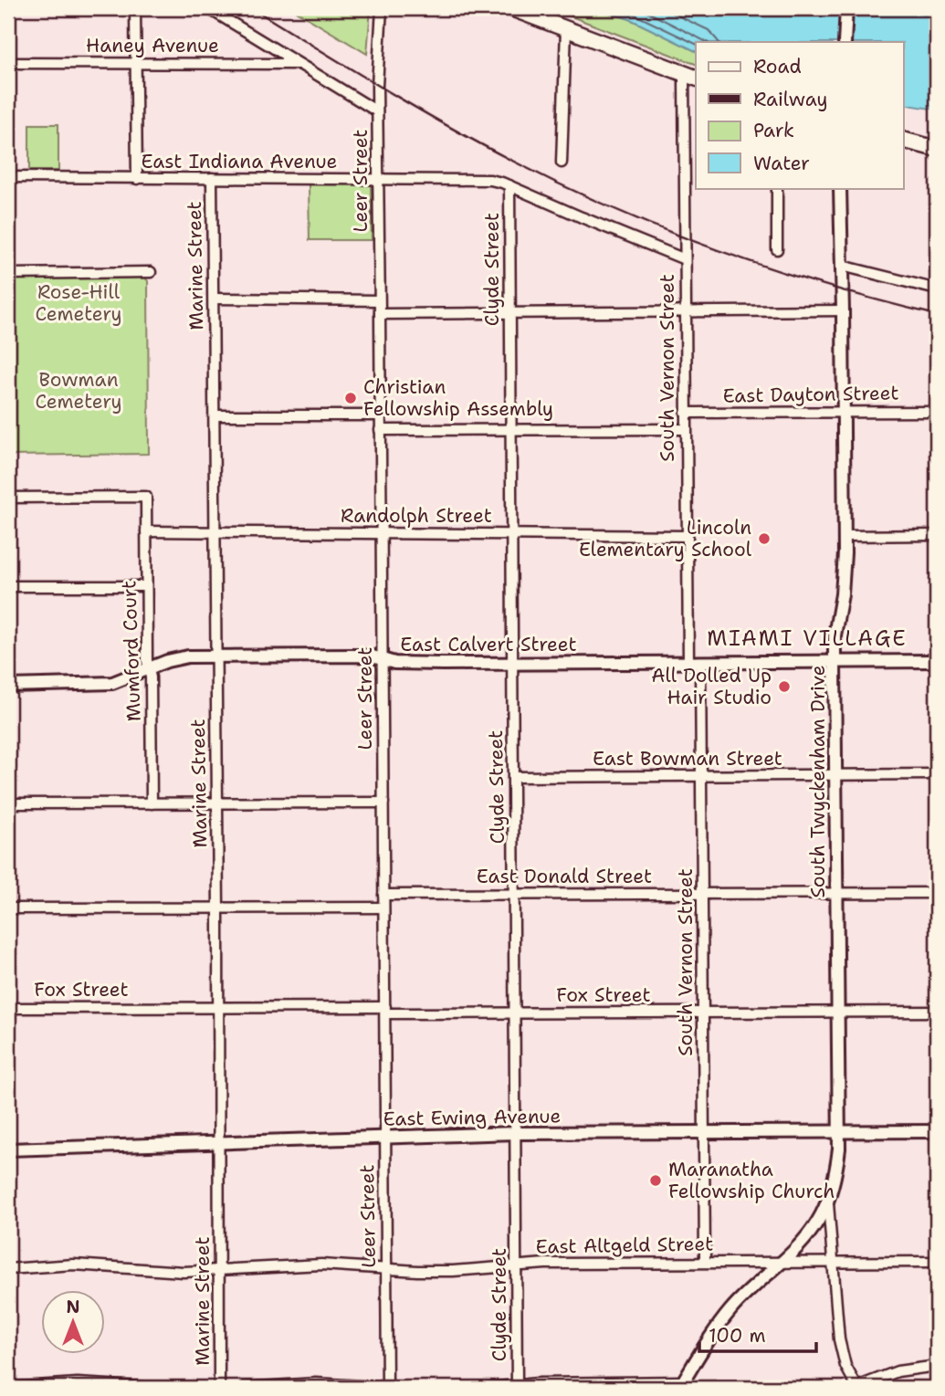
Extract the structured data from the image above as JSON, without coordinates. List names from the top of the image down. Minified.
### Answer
{"streets":{"street":["Haney Avenue","East Indiana Avenue","Leer Street","Marine Street","Clyde Street","South Vernon Street","East Dayton Street","Randolph Street","East Calvert Street","Mumford Court","East Bowman Street","South Twyckenham Drive","East Donald Street","Fox Street","East Ewing Avenue","East Altgeld Street"]},"crossings":[["East Indiana Avenue","Leer Street"],["East Indiana Avenue","Marine Street"],["East Indiana Avenue","Clyde Street"],["East Indiana Avenue","South Vernon Street"],["Leer Street","Randolph Street"],["Leer Street","East Calvert Street"],["Leer Street","East Donald Street"],["Leer Street","Fox Street"],["Leer Street","East Ewing Avenue"],["Leer Street","East Altgeld Street"],["Marine Street","Randolph Street"],["Marine Street","East Calvert Street"],["Marine Street","Fox Street"],["Marine Street","East Ewing Avenue"],["Marine Street","East Altgeld Street"],["Clyde Street","Randolph Street"],["Clyde Street","East Calvert Street"],["Clyde Street","East Bowman Street"],["Clyde Street","East Donald Street"],["Clyde Street","Fox Street"],["Clyde Street","East Ewing Avenue"],["Clyde Street","East Altgeld Street"],["South Vernon Street","East Dayton Street"],["South Vernon Street","Randolph Street"],["South Vernon Street","East Calvert Street"],["South Vernon Street","East Bowman Street"],["South Vernon Street","East Donald Street"],["South Vernon Street","Fox Street"],["South Vernon Street","East Ewing Avenue"],["South Vernon Street","East Altgeld Street"],["East Dayton Street","South Twyckenham Drive"],["Randolph Street","Mumford Court"],["East Calvert Street","Mumford Court"],["East Calvert Street","South Twyckenham Drive"],["East Bowman Street","South Twyckenham Drive"],["South Twyckenham Drive","East Donald Street"],["South Twyckenham Drive","Fox Street"],["South Twyckenham Drive","East Ewing Avenue"],["South Twyckenham Drive","East Altgeld Street"]],"districts":["MIAMI VILLAGE"],"parks":["Rose-Hill Cemetery","Bowman Cemetery"],"places":["Christian Fellowship Assembly","Lincoln Elementary School","All Dolled Up Hair Studio","Maranatha Fellowship Church"],"legend":["Road","Railway","Park","Water"],"scale_bar":"100 m","north":"top"}
